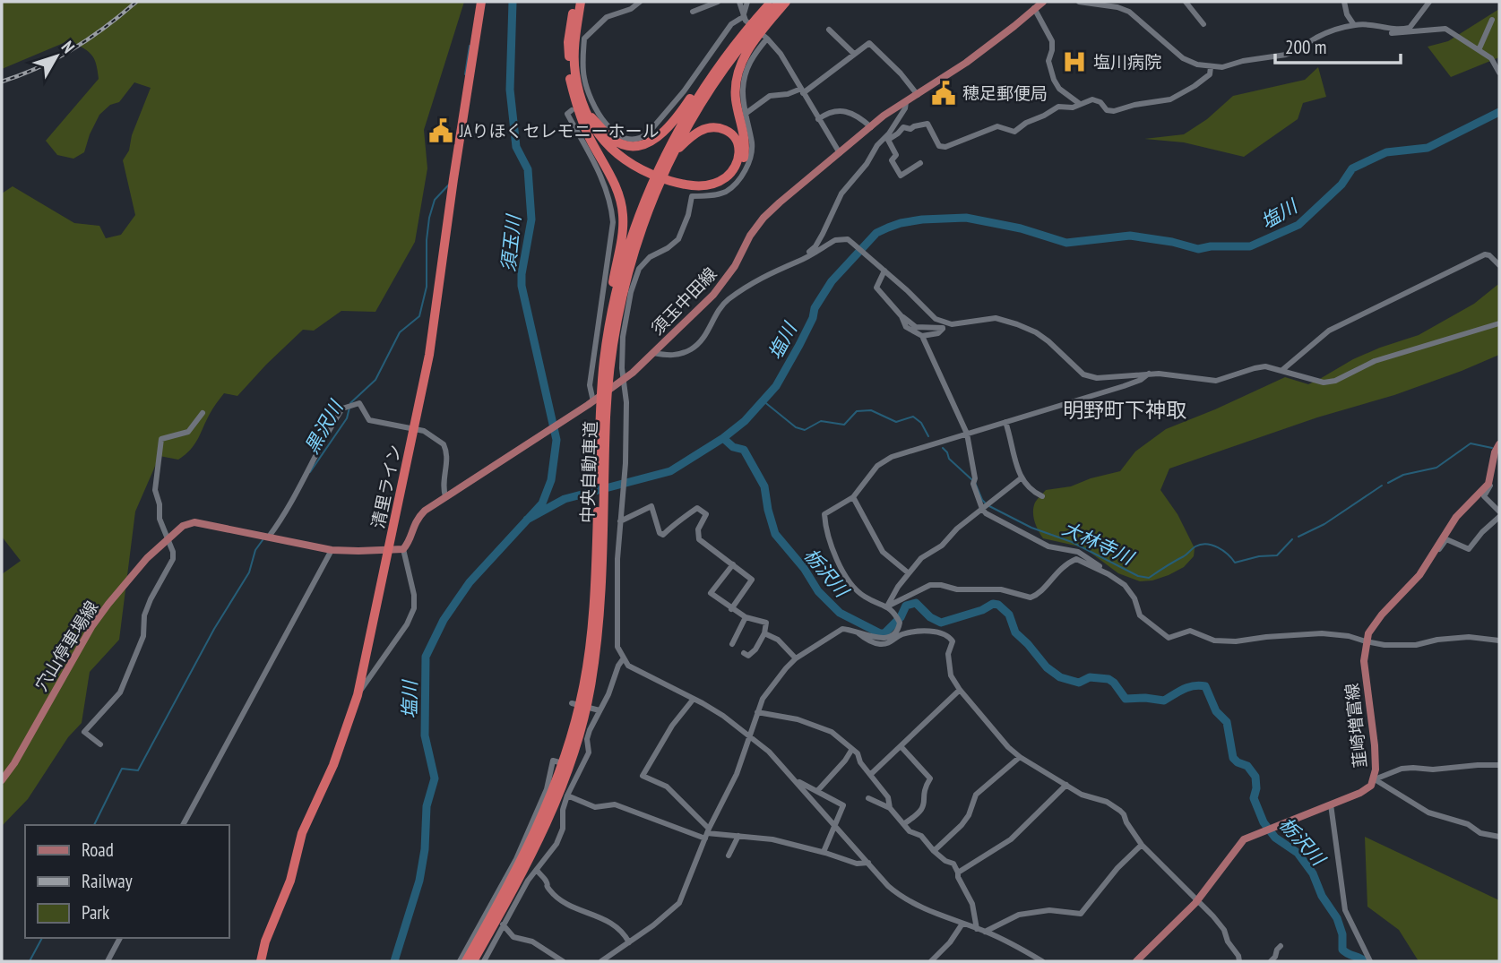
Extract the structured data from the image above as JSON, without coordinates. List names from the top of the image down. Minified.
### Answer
{"streets":{"highway":["中央自動車道","清里ライン"],"main road":["須玉中田線","穴山停車場線","韮崎増富線"]},"crossings":[["須玉中田線","中央自動車道"],["清里ライン","穴山停車場線"]],"districts":["明野町下神取"],"water":["塩川","須玉川","黒沢川","大林寺川","栃沢川"],"places":{"hospital":["塩川病院"],"public building":["穂足郵便局","JAりほくセレモニーホール"]},"legend":["Road","Railway","Park"],"scale_bar":"200 m","north":"top right"}
